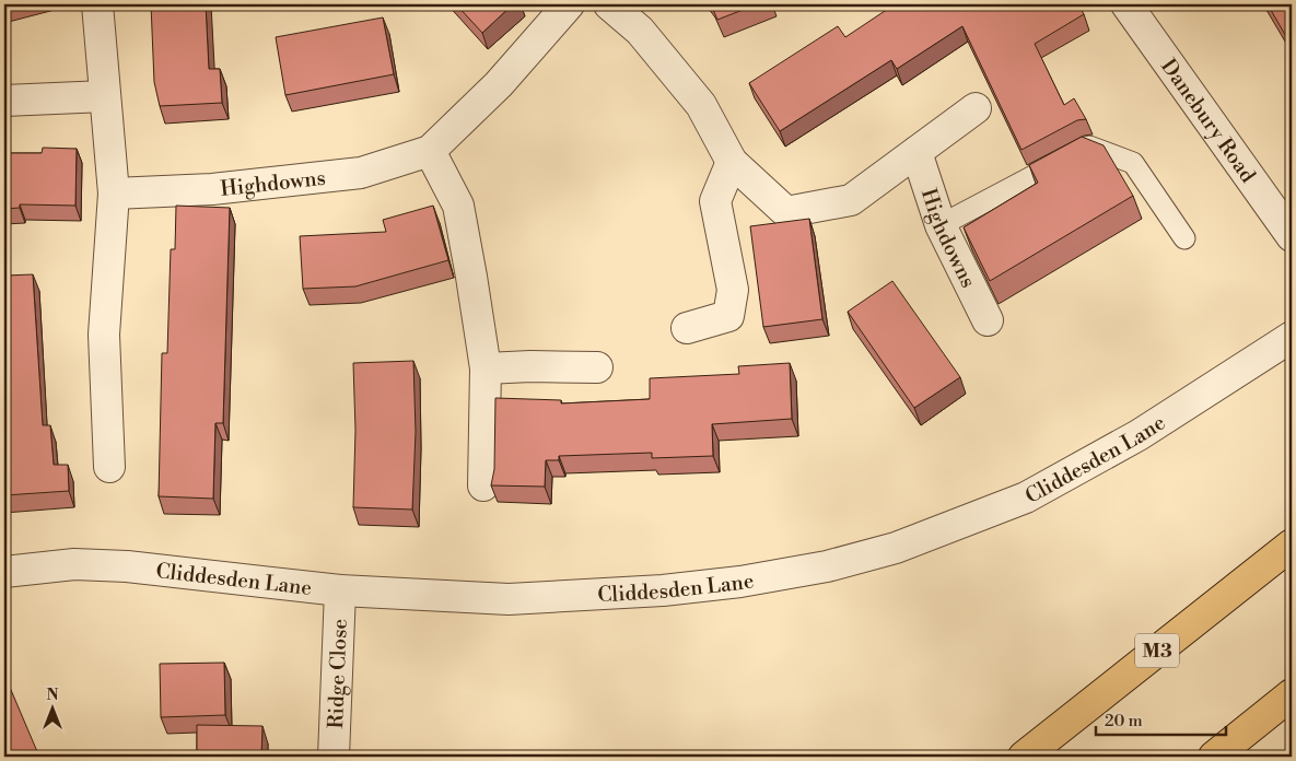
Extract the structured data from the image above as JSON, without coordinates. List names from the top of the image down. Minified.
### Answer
{"streets":{"highway":["M3"],"street":["Danebury Road","Highdowns","Cliddesden Lane","Ridge Close"]},"crossings":[["Cliddesden Lane","Ridge Close"]],"scale_bar":"20 m","north":"top"}
